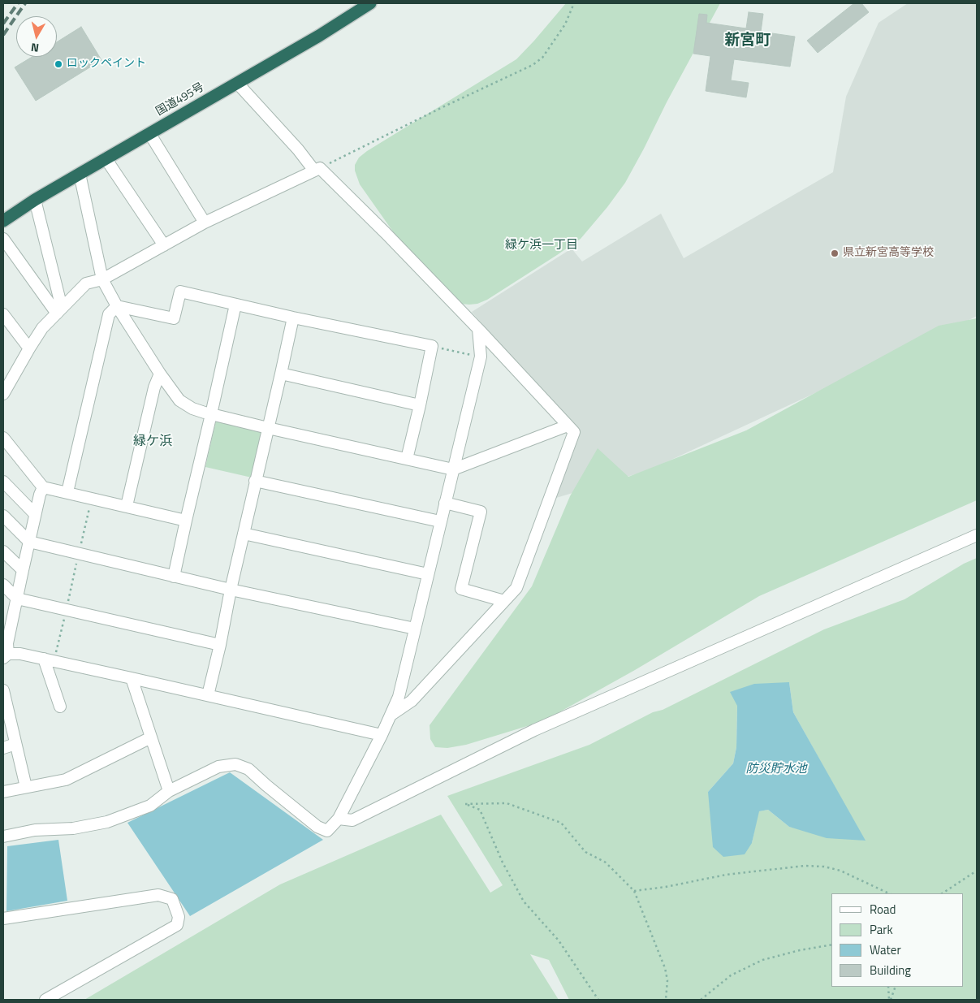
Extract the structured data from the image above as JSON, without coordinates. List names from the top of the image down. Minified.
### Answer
{"streets":{"highway":["国道495号"]},"districts":["新宮町","緑ケ浜一丁目","緑ケ浜"],"water":["防災貯水池"],"places":["ロックペイント","県立新宮高等学校"],"legend":["Road","Park","Water","Building"],"north":"bottom"}
